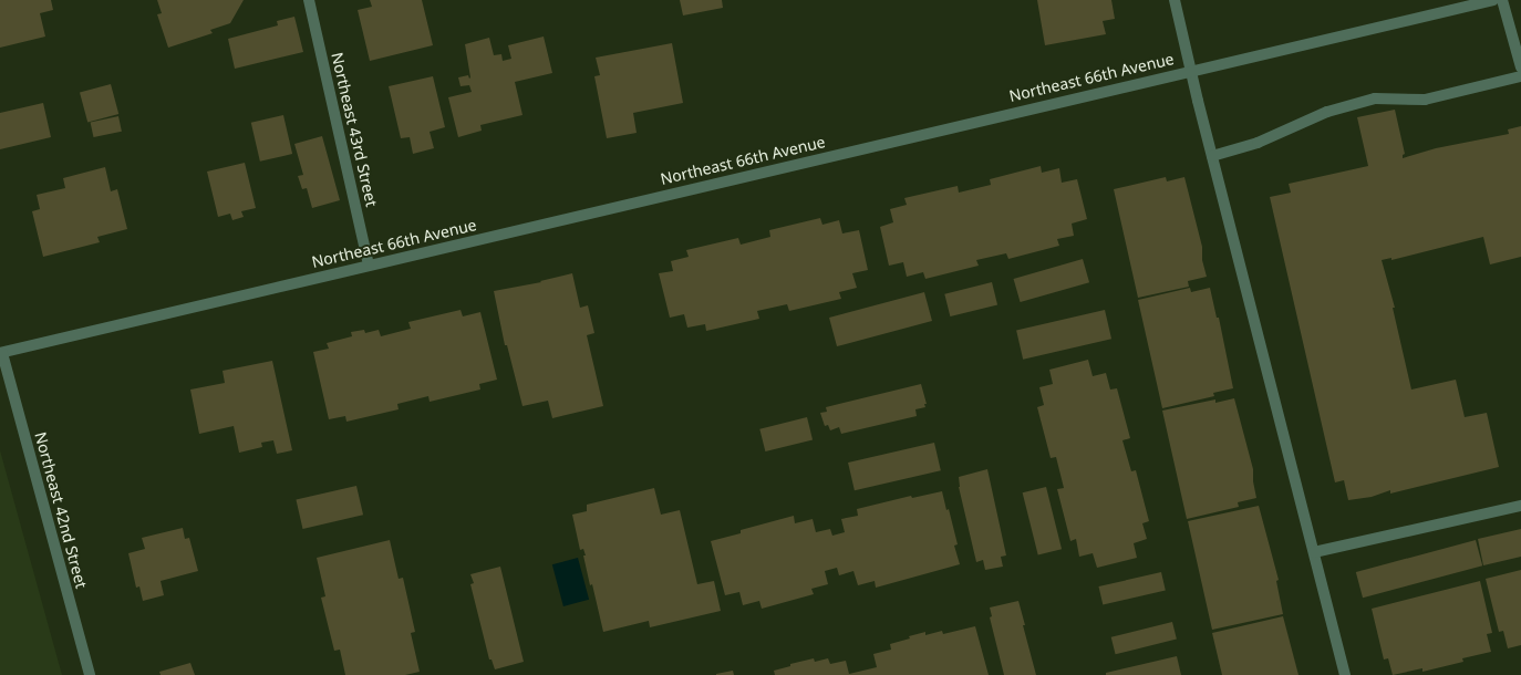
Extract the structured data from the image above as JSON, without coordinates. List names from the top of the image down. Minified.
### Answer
{"streets":{"street":["Northeast 66th Avenue","Northeast 43rd Street","Northeast 42nd Street"]},"crossings":[["Northeast 66th Avenue","Northeast 43rd Street"],["Northeast 66th Avenue","Northeast 42nd Street"]]}
